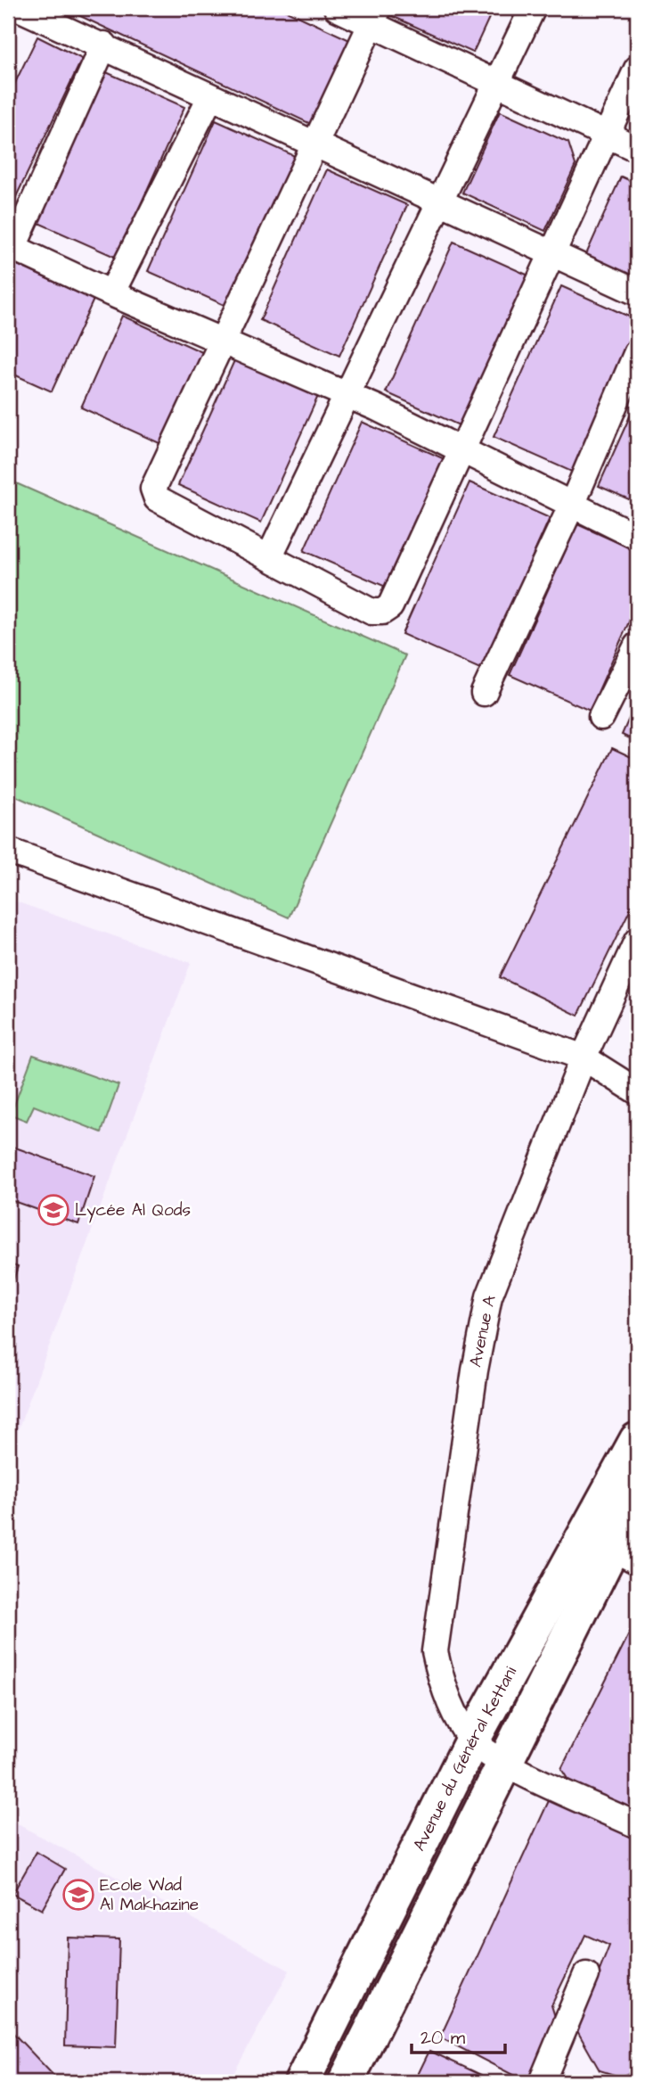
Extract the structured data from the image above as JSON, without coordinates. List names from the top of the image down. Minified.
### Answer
{"streets":{"street":["Avenue A","Avenue du Général Kettani"]},"crossings":[["Avenue A","Avenue du Général Kettani"]],"places":{"school or university":["Lycée Al Qods","Ecole Wad Al Makhazine"]},"scale_bar":"20 m"}
